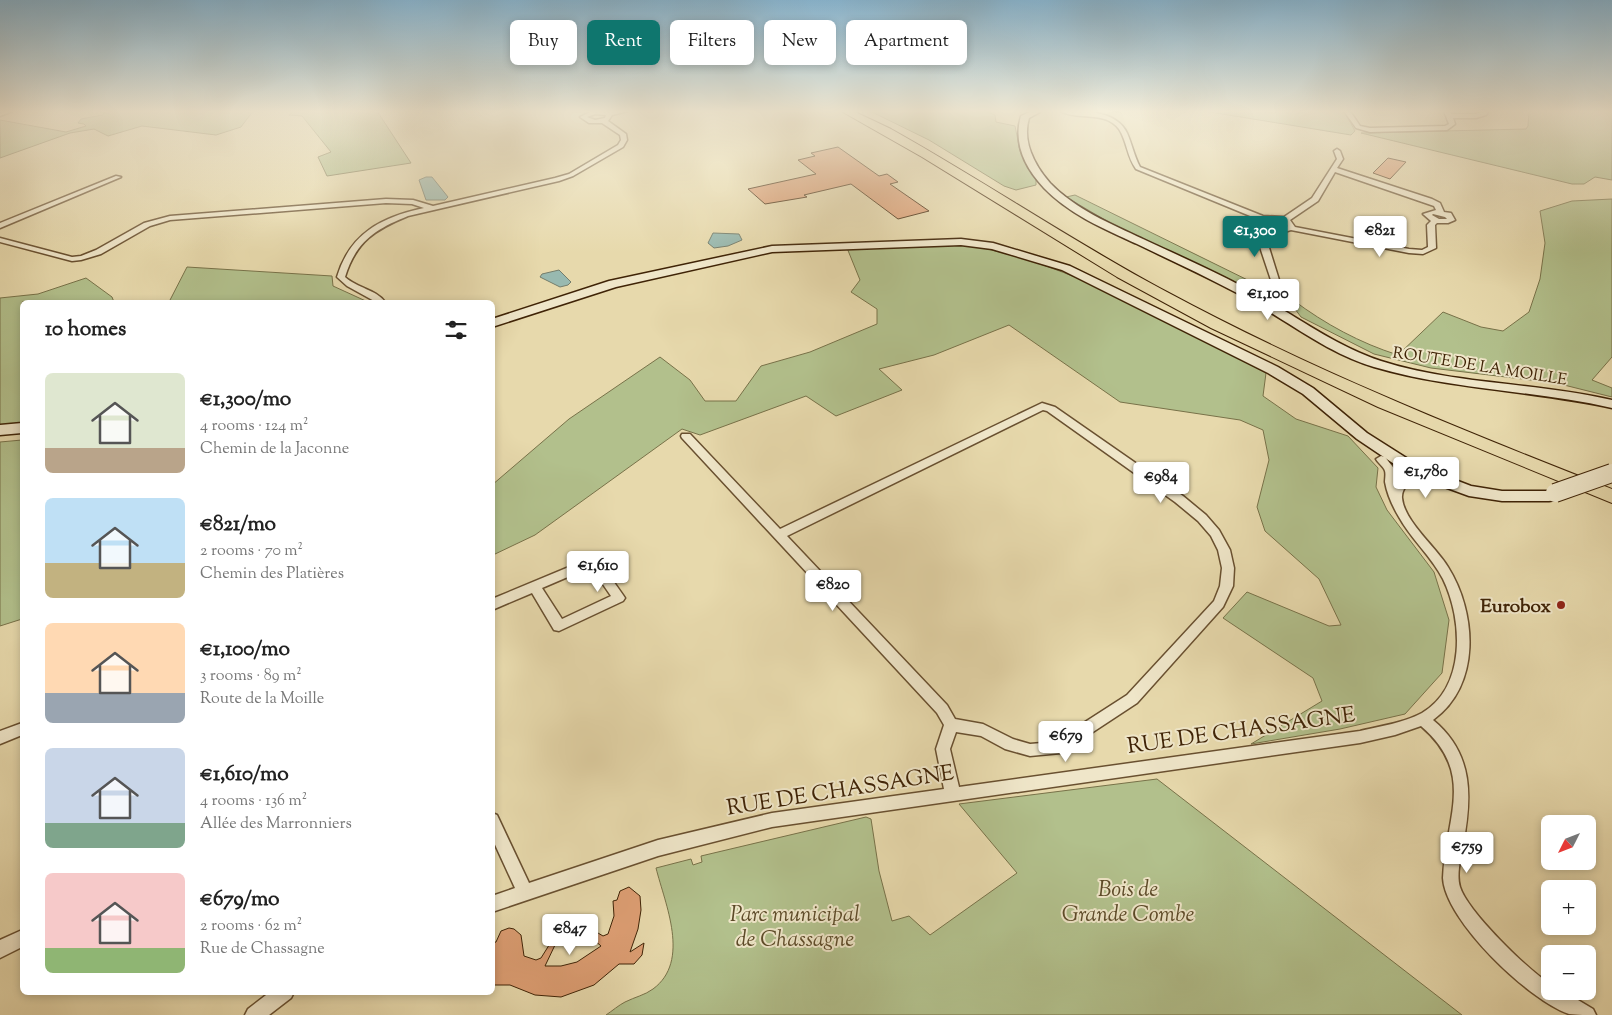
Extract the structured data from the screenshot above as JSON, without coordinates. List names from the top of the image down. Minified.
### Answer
{"streets":{"street":["ROUTE DE LA MOILLE","RUE DE CHASSAGNE"]},"parks":["Bois de Grande Combe","Parc municipal de Chassagne"],"places":["Eurobox"],"north":"bottom left","page":{"chip":["Buy","Rent","Filters","New","Apartment"],"price":["€1,300","€821","€1,100","€1,780","€984","€1,610","€820","€679","€759","€847"],"heading":"10 homes","list":[{"name":"€1,300/mo","note":"4 rooms · 124 m² · Chemin de la Jaconne"},{"name":"€821/mo","note":"2 rooms · 70 m² · Chemin des Platières"},{"name":"€1,100/mo","note":"3 rooms · 89 m² · Route de la Moille"},{"name":"€1,610/mo","note":"4 rooms · 136 m² · Allée des Marronniers"},{"name":"€679/mo","note":"2 rooms · 62 m² · Rue de Chassagne"}],"map_buttons":["+","−"]}}
